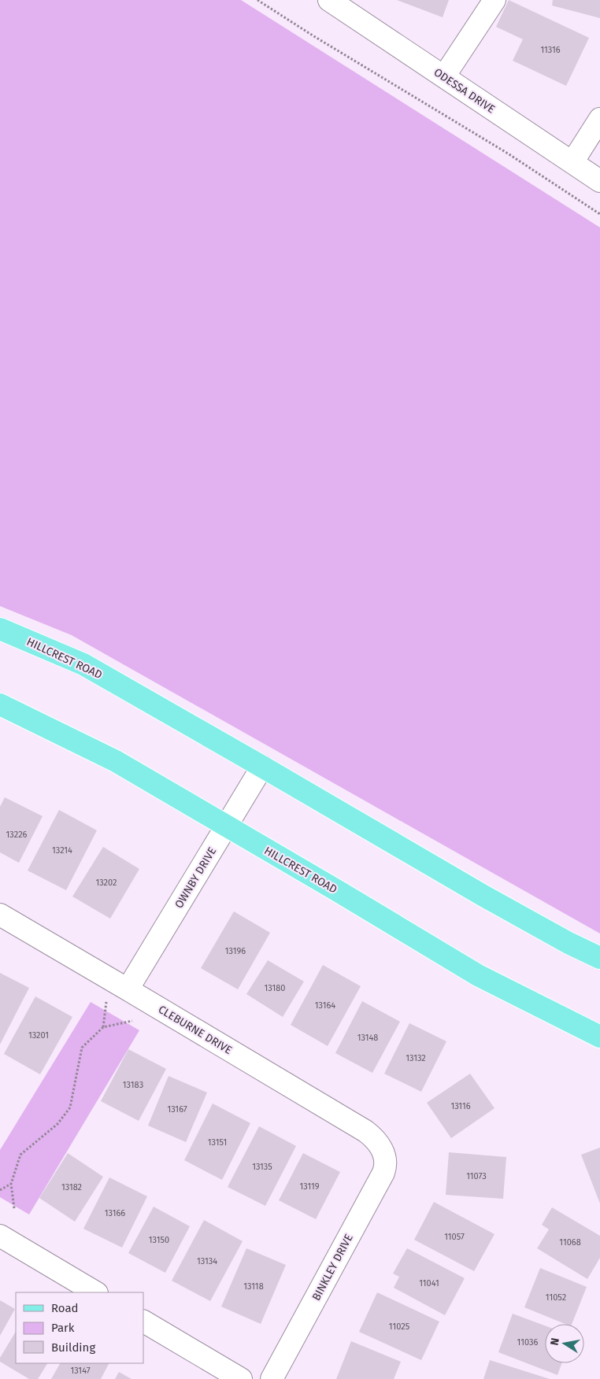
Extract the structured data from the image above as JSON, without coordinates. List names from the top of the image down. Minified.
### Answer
{"streets":{"main road":["HILLCREST ROAD"],"street":["ODESSA DRIVE","OWNBY DRIVE","CLEBURNE DRIVE","BINKLEY DRIVE"]},"crossings":[["HILLCREST ROAD","OWNBY DRIVE"],["OWNBY DRIVE","CLEBURNE DRIVE"],["CLEBURNE DRIVE","BINKLEY DRIVE"]],"house_numbers":["11316","13226","13214","13202","13196","13180","13164","13201","13148","13132","13183","13116","13167","13151","13135","11073","13119","13182","13166","11057","13150","11068","13134","11041","13118","11052","11025","11036","13147"],"legend":["Road","Park","Building"],"north":"left"}
